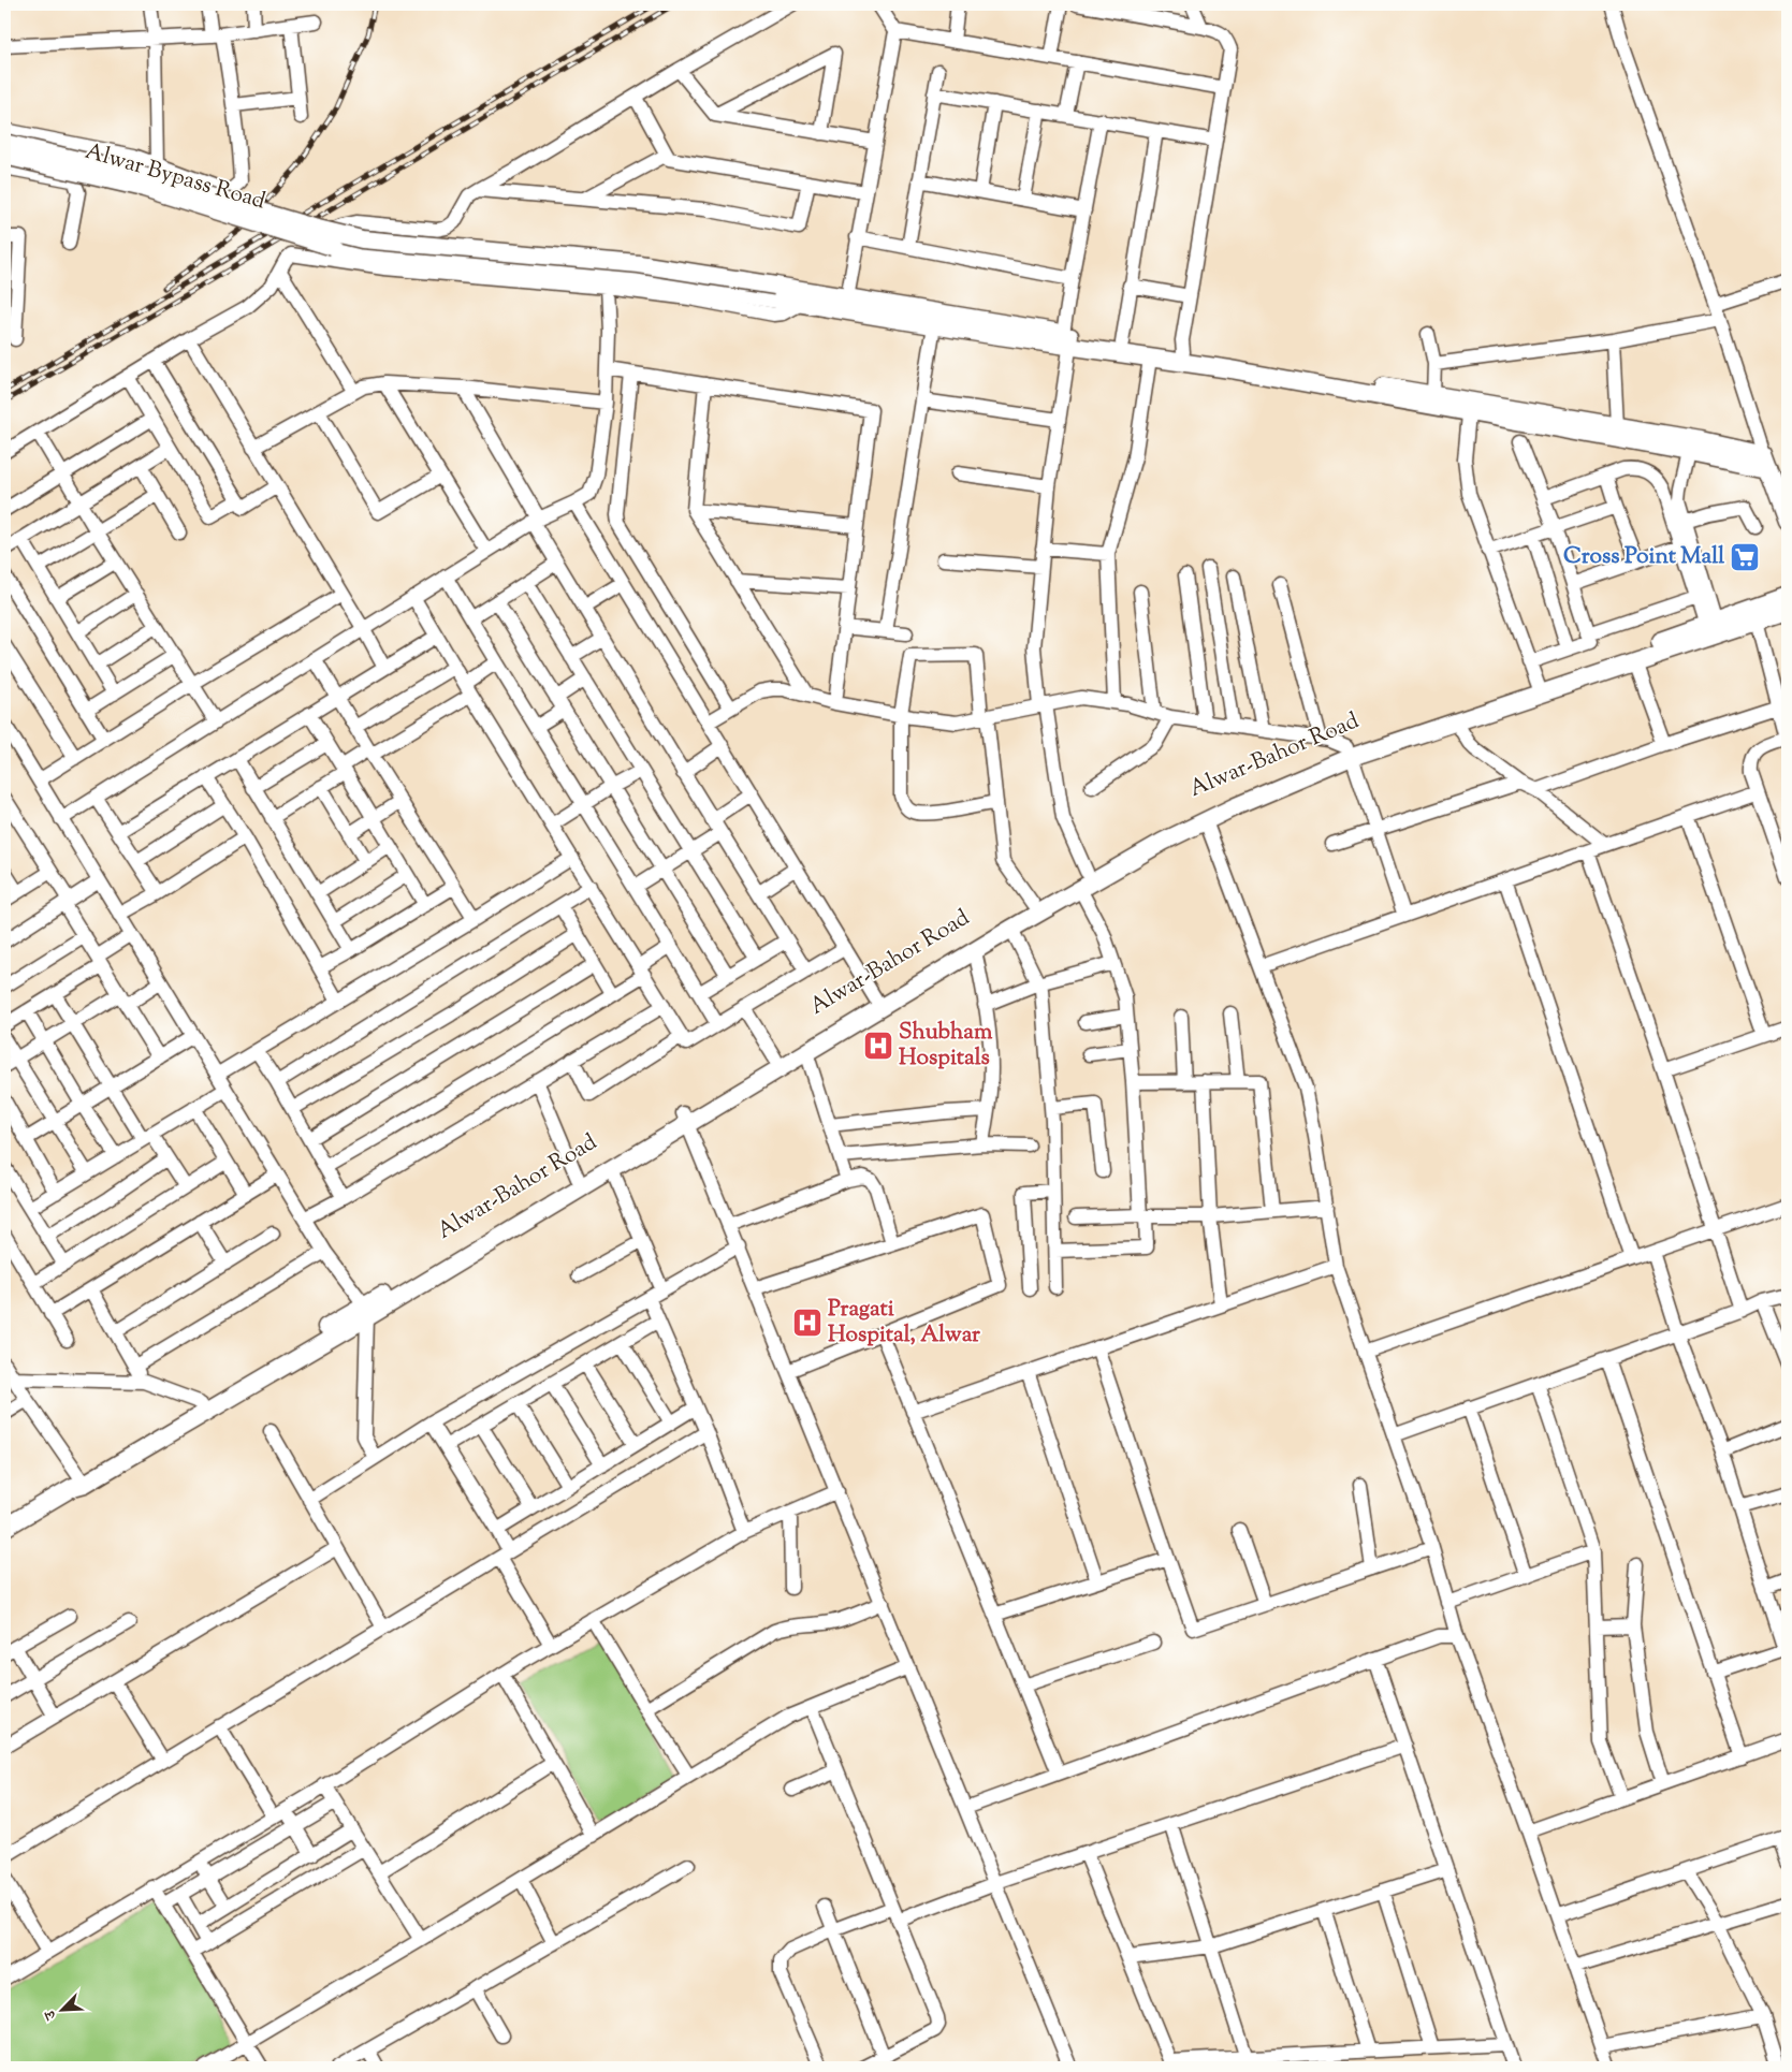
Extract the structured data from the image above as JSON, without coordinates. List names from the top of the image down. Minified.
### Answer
{"streets":{"main road":["Alwar Bypass Road","Alwar-Bahor Road"]},"places":{"supermarket":["Cross Point Mall"],"hospital":["Shubham Hospitals","Pragati Hospital, Alwar"]},"north":"bottom left"}
